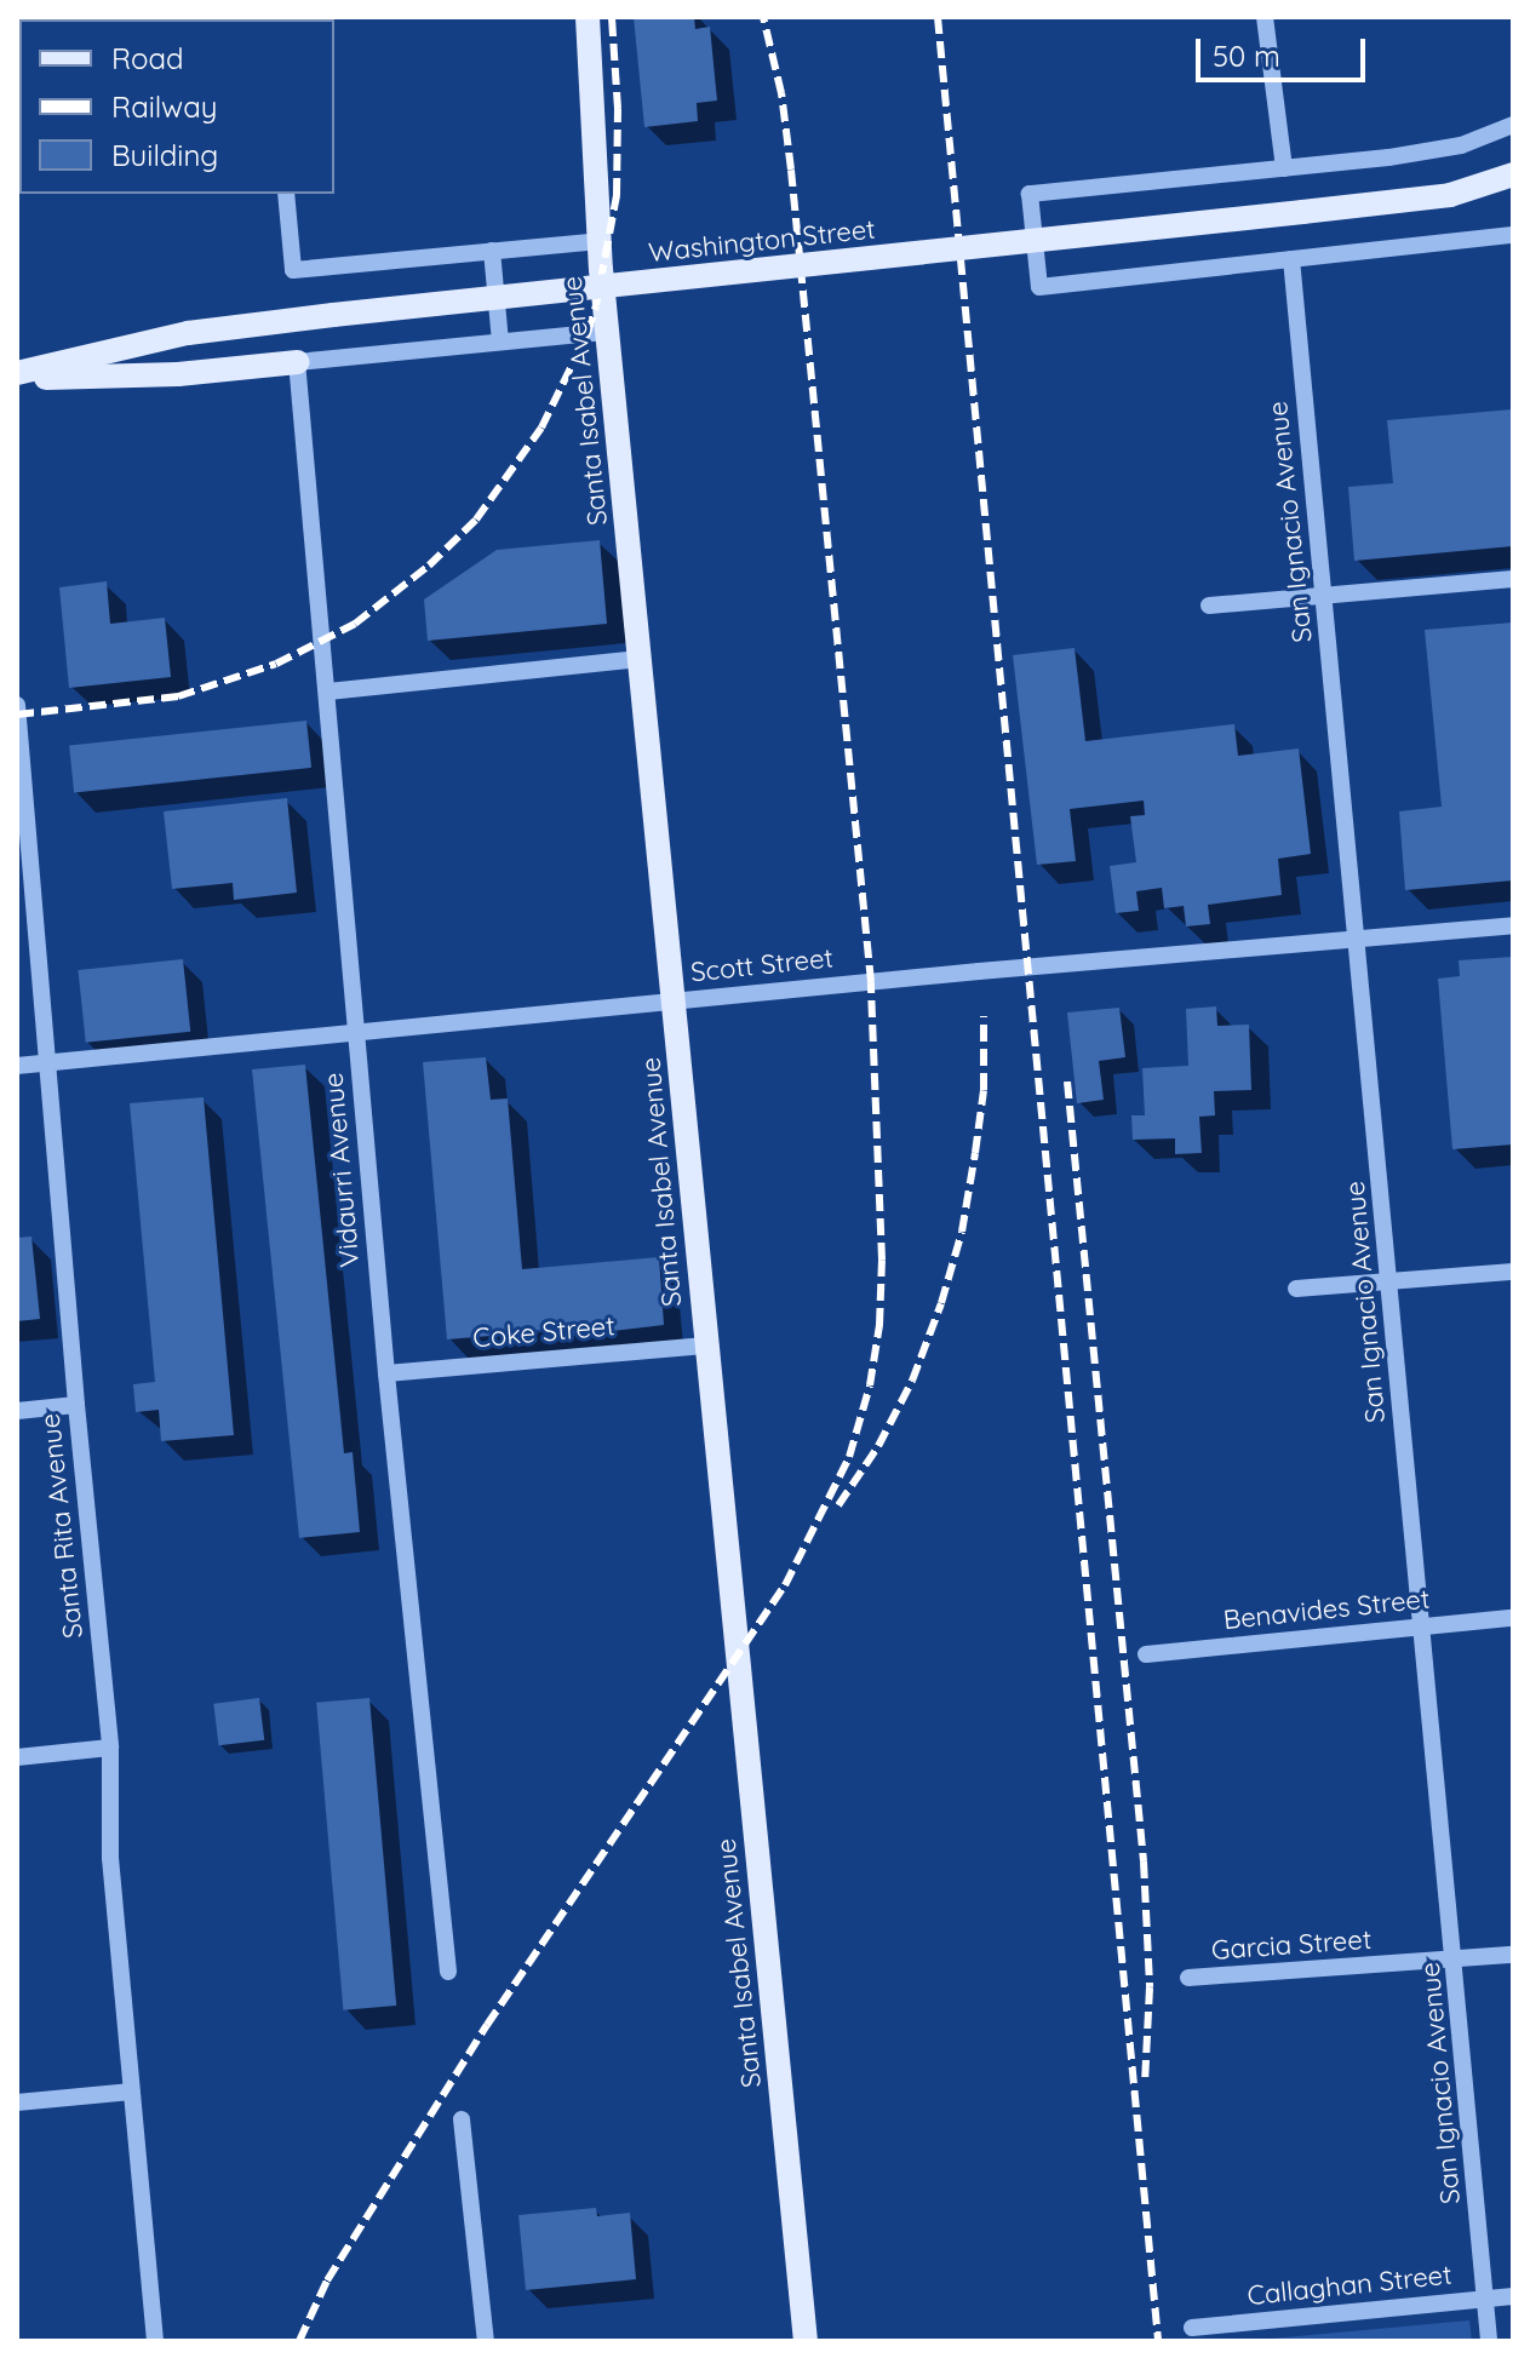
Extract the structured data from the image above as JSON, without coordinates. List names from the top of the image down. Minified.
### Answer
{"streets":{"main road":["Washington Street","Santa Isabel Avenue"],"street":["San Ignacio Avenue","Scott Street","Vidaurri Avenue","Coke Street","Santa Rita Avenue","Benavides Street","Garcia Street","Callaghan Street"]},"crossings":[["Santa Isabel Avenue","Scott Street"],["Santa Isabel Avenue","Coke Street"],["San Ignacio Avenue","Scott Street"],["San Ignacio Avenue","Benavides Street"],["San Ignacio Avenue","Garcia Street"],["San Ignacio Avenue","Callaghan Street"],["Scott Street","Vidaurri Avenue"],["Scott Street","Santa Rita Avenue"],["Vidaurri Avenue","Coke Street"]],"legend":["Road","Railway","Building"],"scale_bar":"50 m"}
